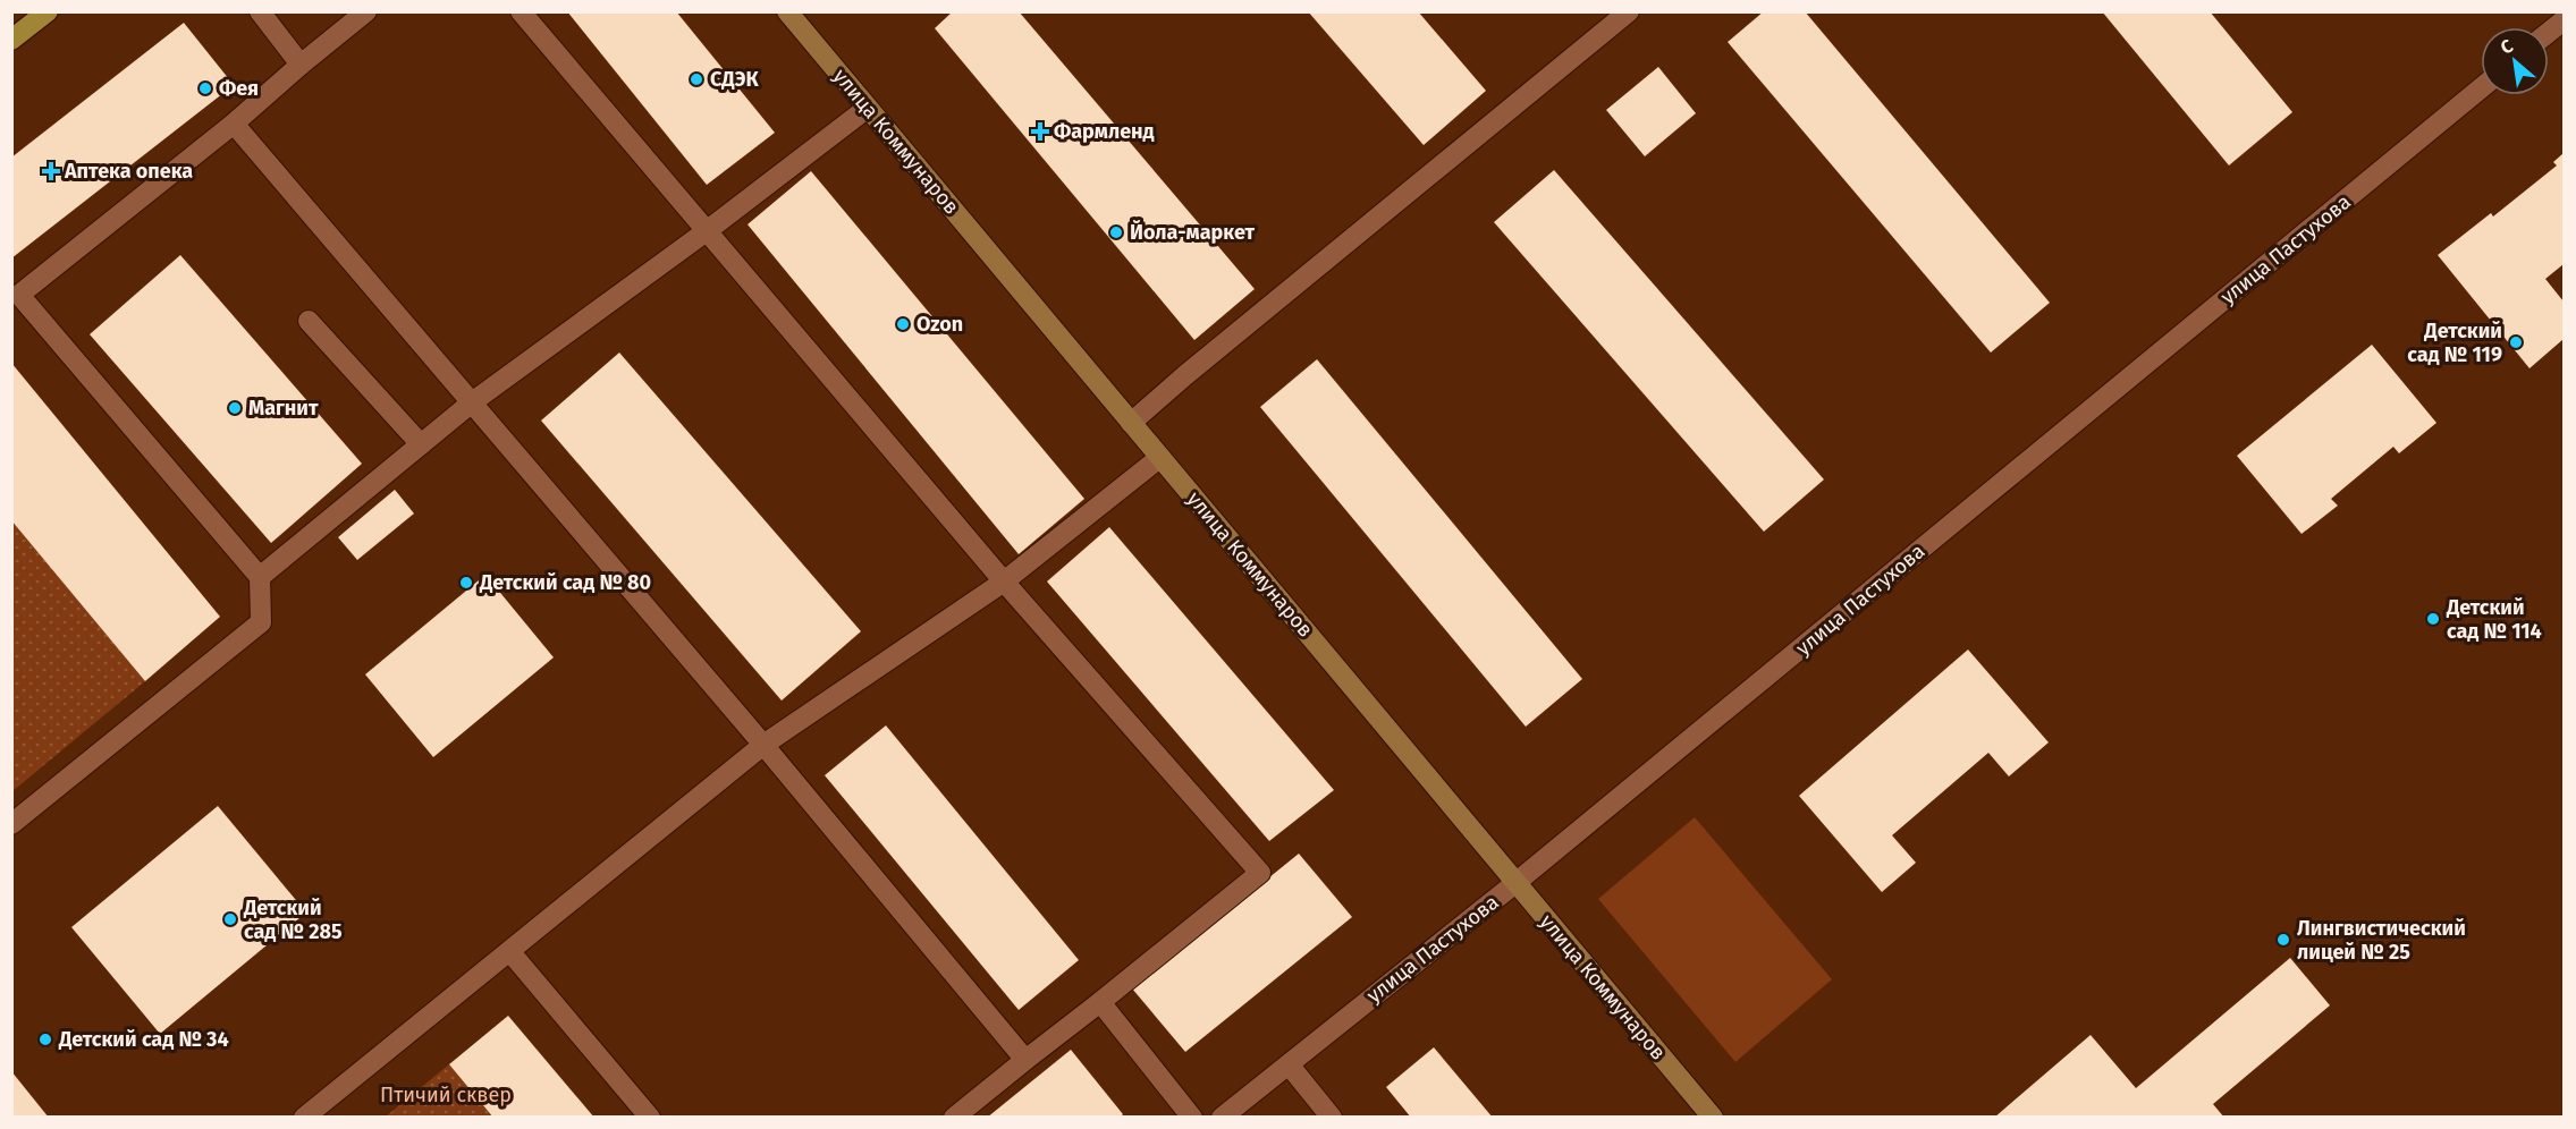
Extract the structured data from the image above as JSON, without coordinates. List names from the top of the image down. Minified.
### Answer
{"streets":{"street":["улица Коммунаров","улица Пастухова"]},"crossings":[["улица Коммунаров","улица Пастухова"]],"parks":["Птичий сквер"],"places":{"other":["СДЭК","Фея","Йола-маркет","Ozon","Детский сад № 119","Магнит","Детский сад № 80","Детский сад № 114","Детский сад № 285","Лингвистический лицей № 25","Детский сад № 34"],"health":["Фармленд","Аптека опека"]},"north":"top left"}
